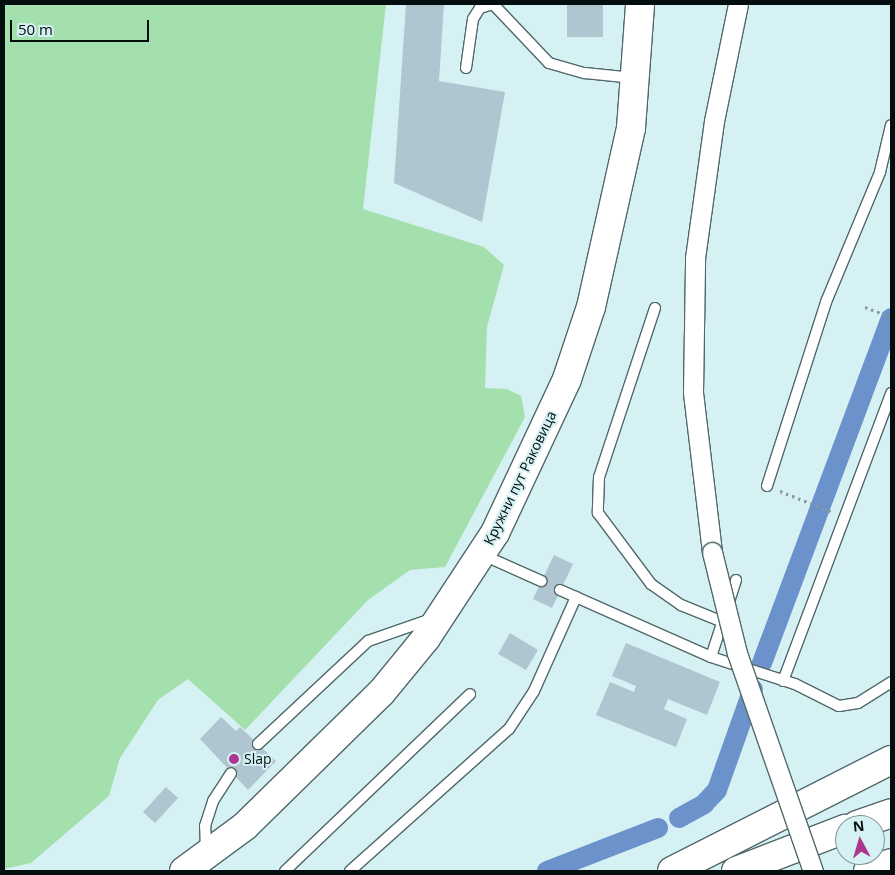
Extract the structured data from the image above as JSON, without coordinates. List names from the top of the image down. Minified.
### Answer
{"streets":{"main road":["Кружни пут Раковица"]},"places":["Slap"],"scale_bar":"50 m","north":"top"}
